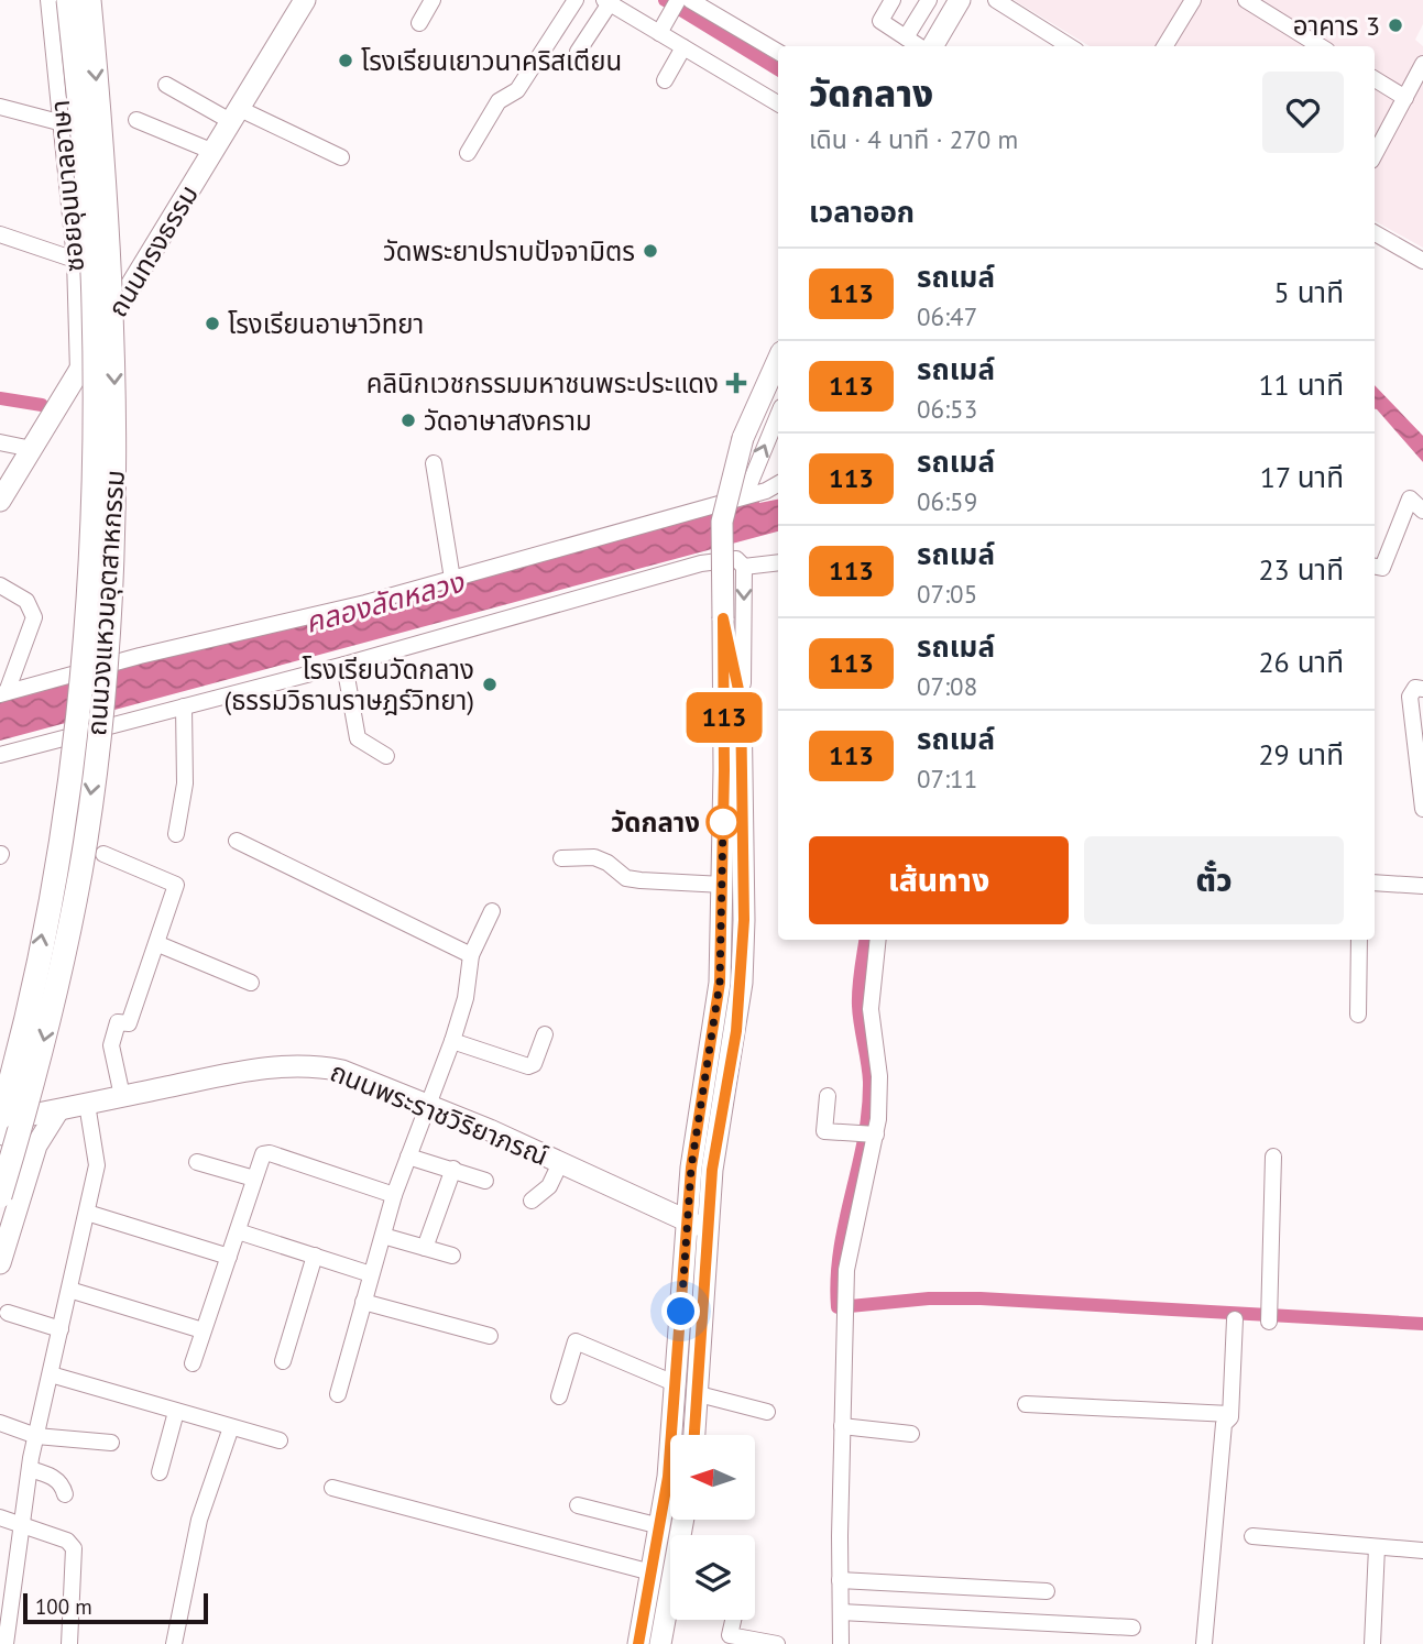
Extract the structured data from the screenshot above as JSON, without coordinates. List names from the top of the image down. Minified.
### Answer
{"streets":{"main road":["ถนนทรงธรรม","ถนนวงแหวนอุตสาหกรรม","ถนนพระราชวิริยาภรณ์"],"street":["ซอยอุนบาลอาษา"]},"crossings":[["ซอยอุนบาลอาษา","ถนนทรงธรรม"],["ถนนวงแหวนอุตสาหกรรม","ถนนพระราชวิริยาภรณ์"]],"water":["คลองลัดหลวง"],"places":{"other":["อาคาร 3","โรงเรียนเยาวนาคริสเตียน","วัดพระยาปราบปัจจามิตร","โรงเรียนอาษาวิทยา","วัดอาษาสงคราม","โรงเรียนวัดกลาง (ธรรมวิธานราษฎร์วิทยา)","วัดกลาง"],"health":["คลินิกเวชกรรมมหาชนพระประแดง"]},"lines":["bus line 113"],"scale_bar":"100 m","north":"left","page":{"on_map":"113","heading":[["วัดกลาง","เดิน · 4 นาที · 270 m"],"เวลาออก"],"list":[{"mark":"113","name":"รถเมล์","note":"06:47","value":"5 นาที"},{"mark":"113","name":"รถเมล์","note":"06:53","value":"11 นาที"},{"mark":"113","name":"รถเมล์","note":"06:59","value":"17 นาที"},{"mark":"113","name":"รถเมล์","note":"07:05","value":"23 นาที"},{"mark":"113","name":"รถเมล์","note":"07:08","value":"26 นาที"},{"mark":"113","name":"รถเมล์","note":"07:11","value":"29 นาที"}],"buttons":["เส้นทาง","ตั๋ว"],"scale":"100 m"}}
